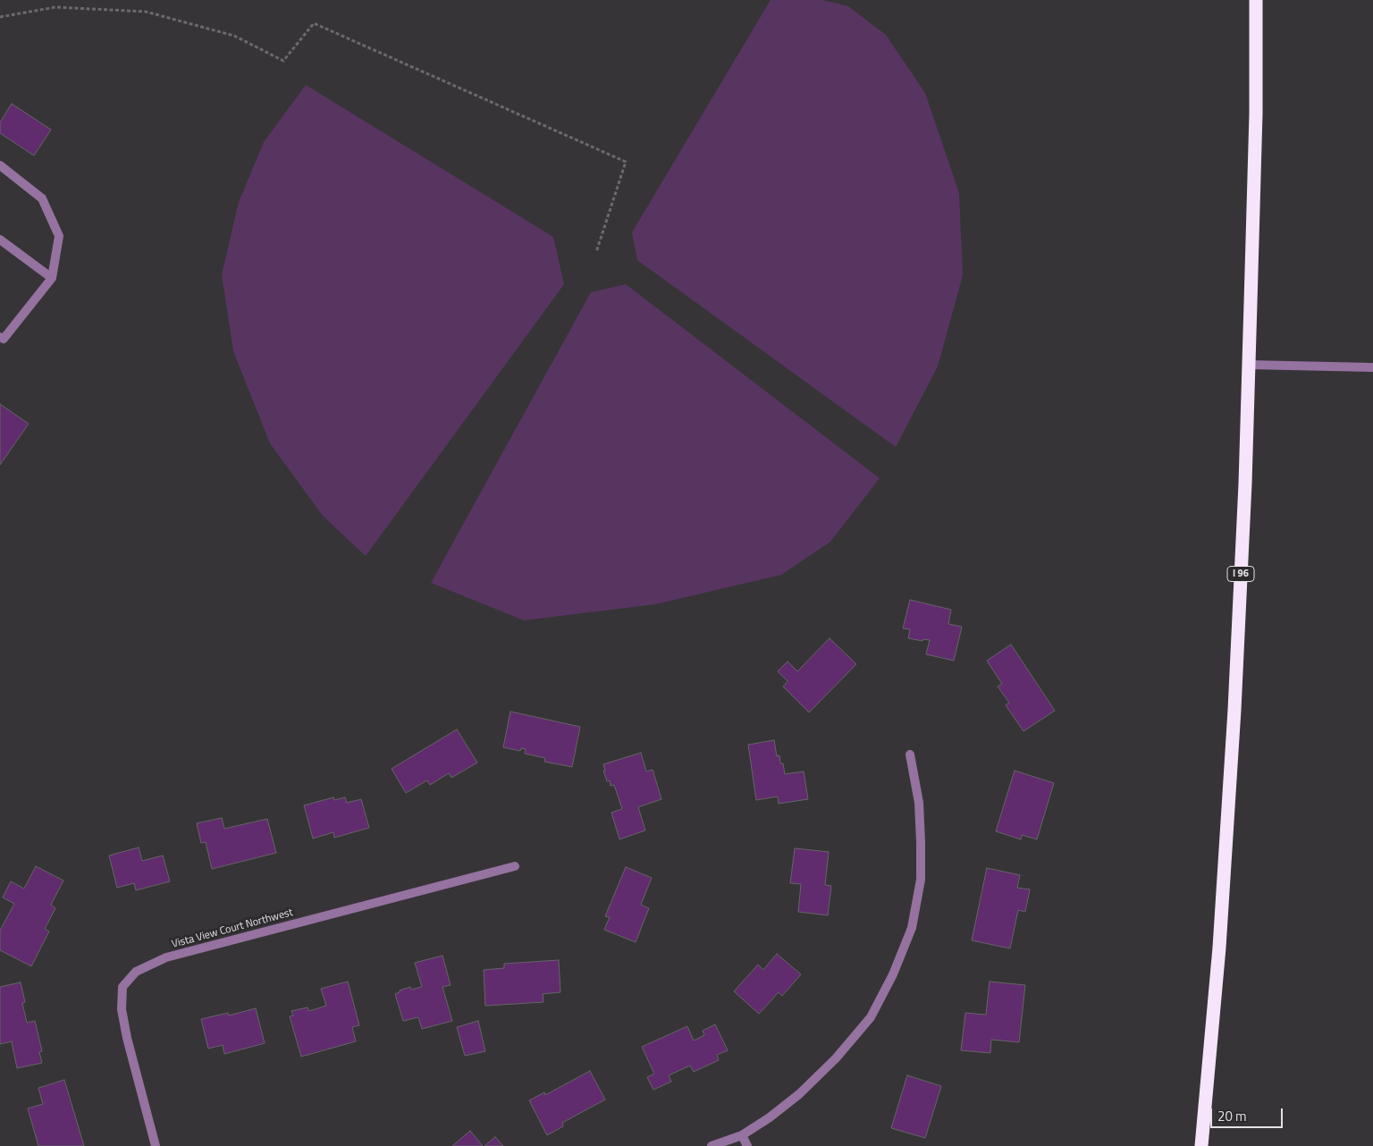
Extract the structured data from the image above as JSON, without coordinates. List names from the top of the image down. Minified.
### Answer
{"streets":{"highway":["I 96"],"street":["Vista View Court Northwest"]},"scale_bar":"20 m"}
